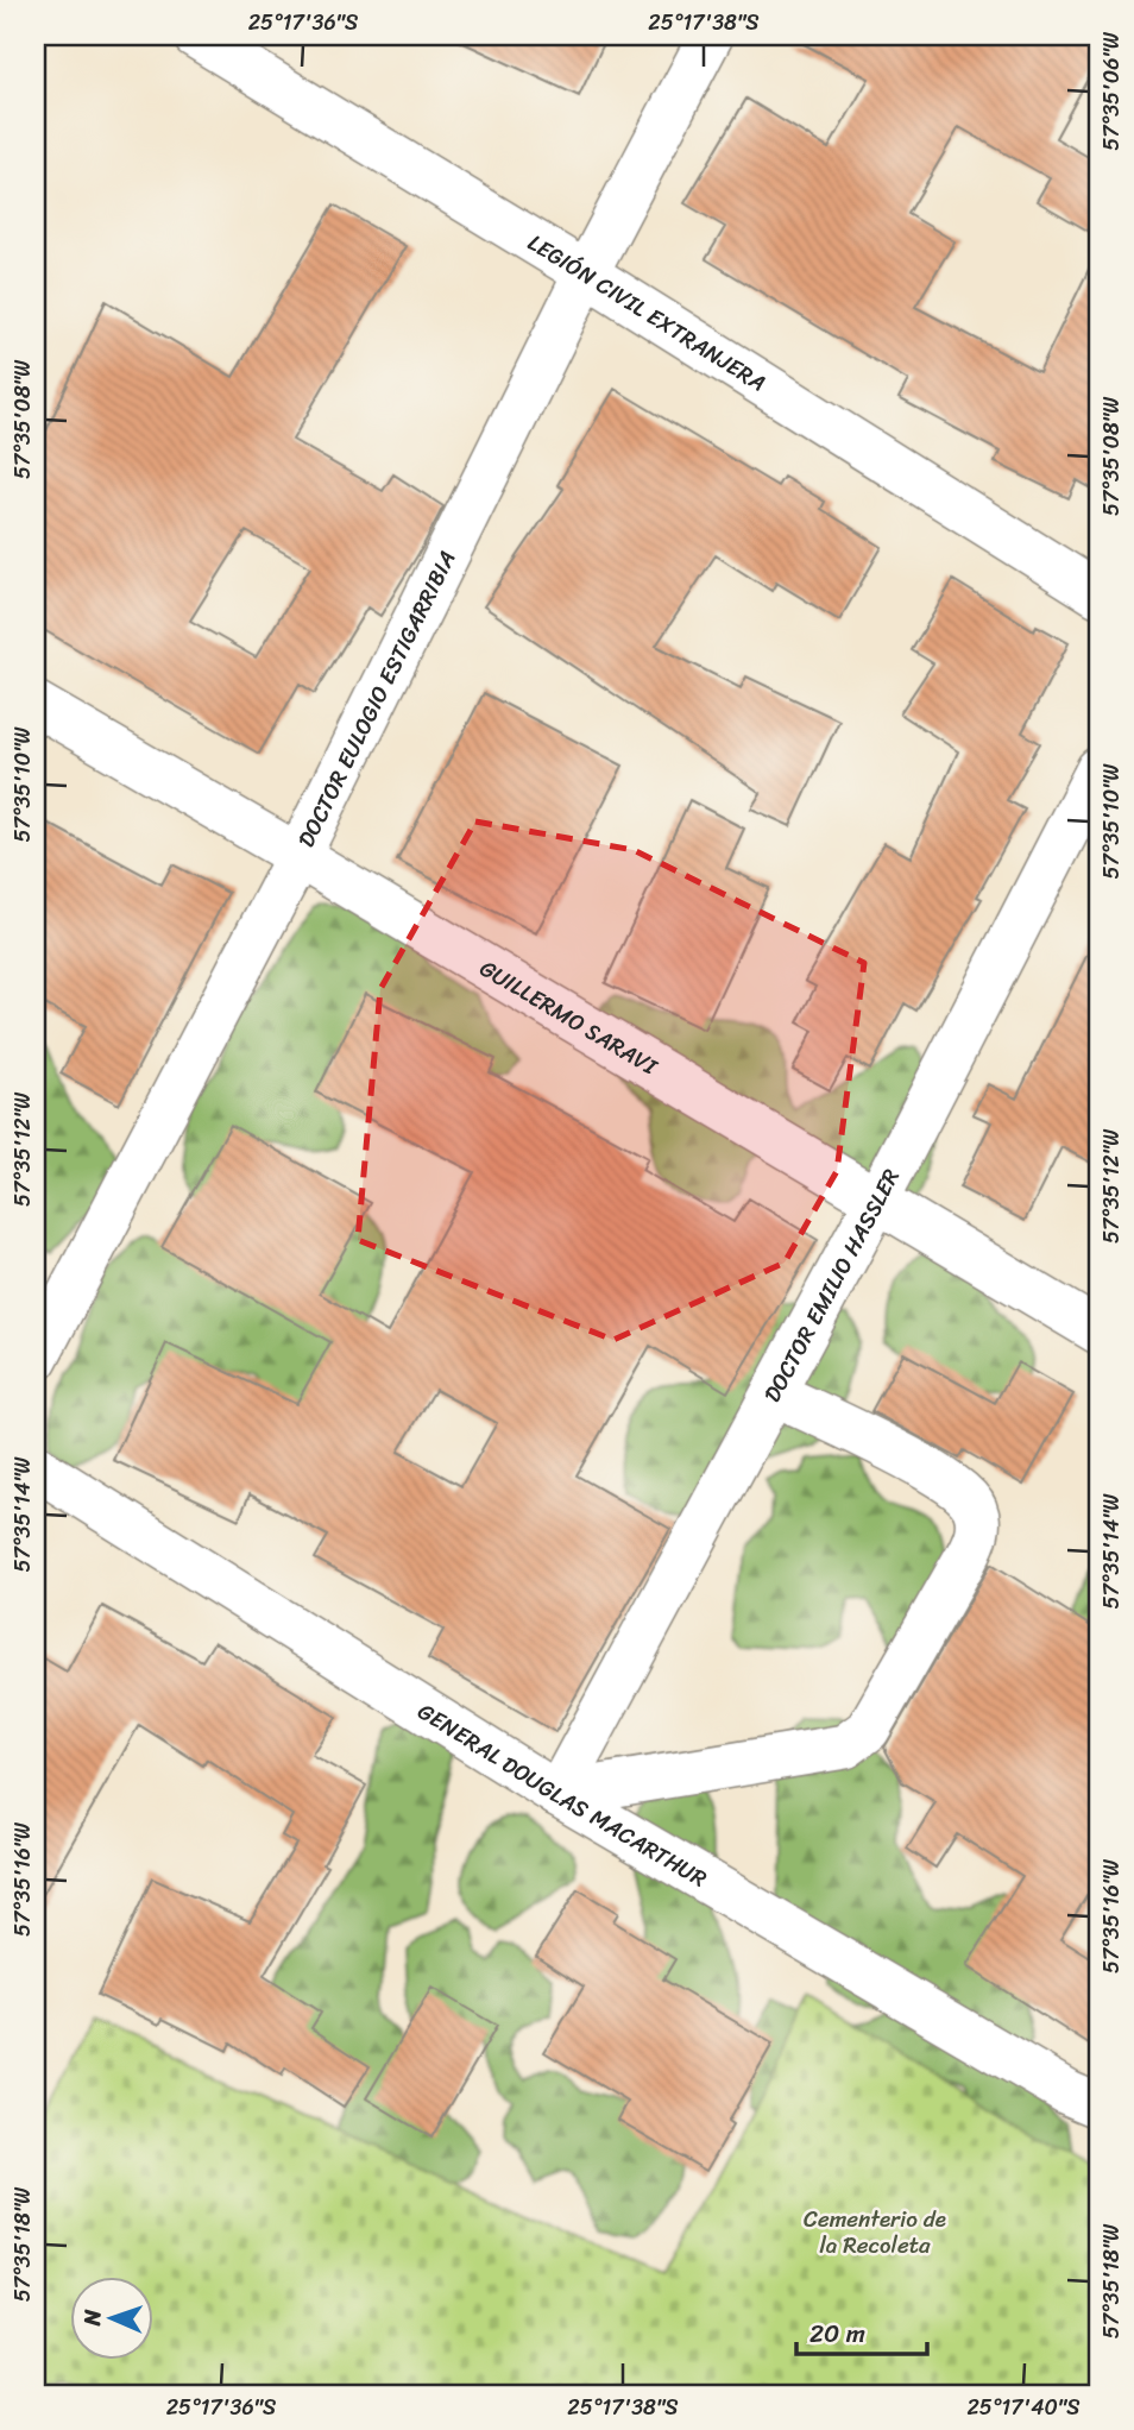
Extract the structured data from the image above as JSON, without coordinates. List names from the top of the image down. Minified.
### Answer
{"streets":{"street":["LEGIÓN CIVIL EXTRANJERA","DOCTOR EULOGIO ESTIGARRIBIA","GUILLERMO SARAVI","DOCTOR EMILIO HASSLER","GENERAL DOUGLAS MACARTHUR"]},"crossings":[["LEGIÓN CIVIL EXTRANJERA","DOCTOR EULOGIO ESTIGARRIBIA"],["DOCTOR EULOGIO ESTIGARRIBIA","GUILLERMO SARAVI"],["GUILLERMO SARAVI","DOCTOR EMILIO HASSLER"],["DOCTOR EMILIO HASSLER","GENERAL DOUGLAS MACARTHUR"]],"parks":["Cementerio de la Recoleta"],"scale_bar":"20 m","north":"left","coordinates":["25°17'36\"S","25°17'38\"S","57°35'06\"W","57°35'08\"W","57°35'10\"W","57°35'12\"W","57°35'14\"W","57°35'16\"W","57°35'18\"W","25°17'40\"S"]}
